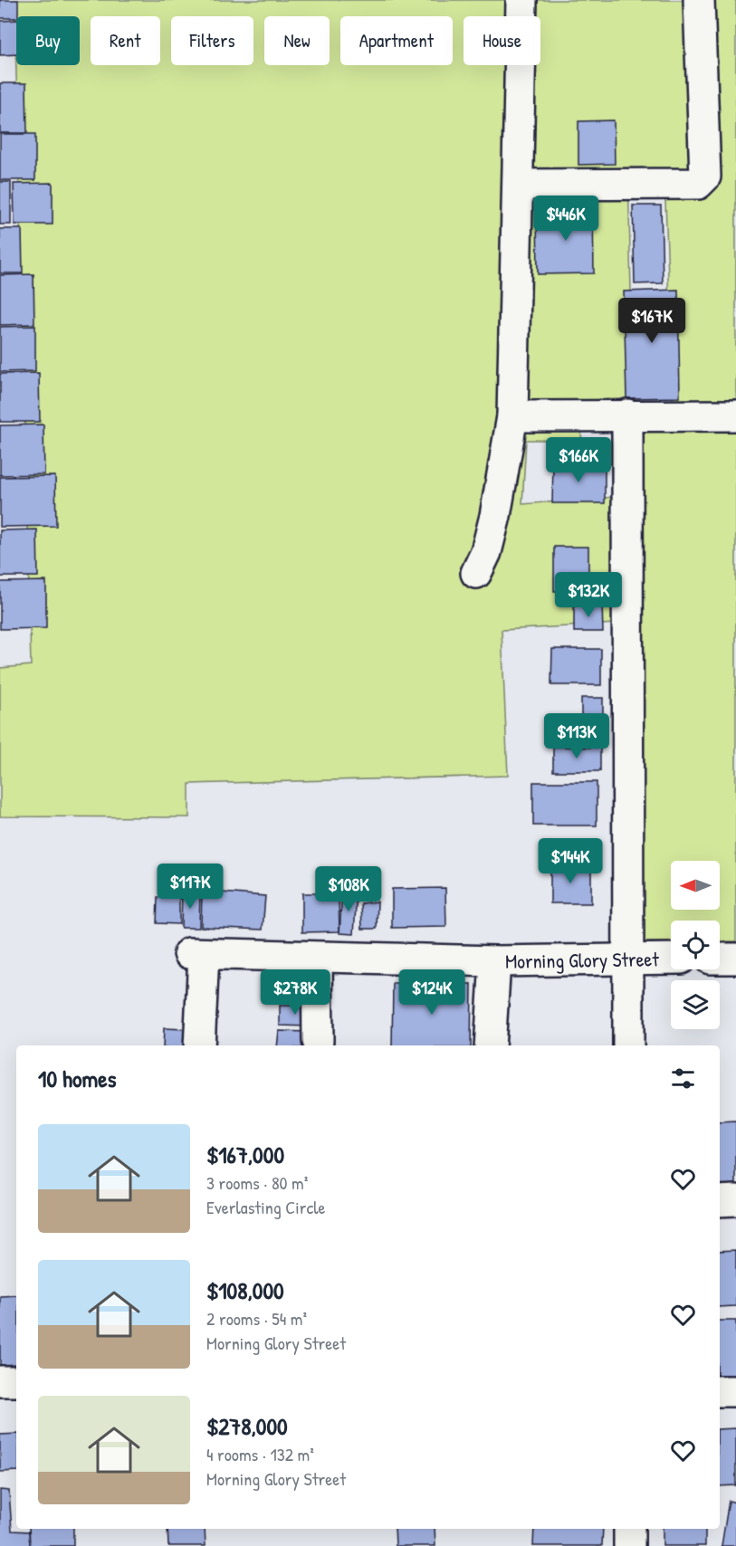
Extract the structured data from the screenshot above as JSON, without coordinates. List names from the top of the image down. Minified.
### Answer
{"streets":{"street":["Morning Glory Street"]},"north":"left","page":{"chip":["Buy","Rent","Filters","New","Apartment","House"],"price":["$446K","$167K","$166K","$132K","$113K","$144K","$117K","$108K","$278K","$124K"],"heading":"10 homes","list":[{"name":"$167,000","note":"3 rooms · 80 m² · Everlasting Circle"},{"name":"$108,000","note":"2 rooms · 54 m² · Morning Glory Street"},{"name":"$278,000","note":"4 rooms · 132 m² · Morning Glory Street"}]}}
